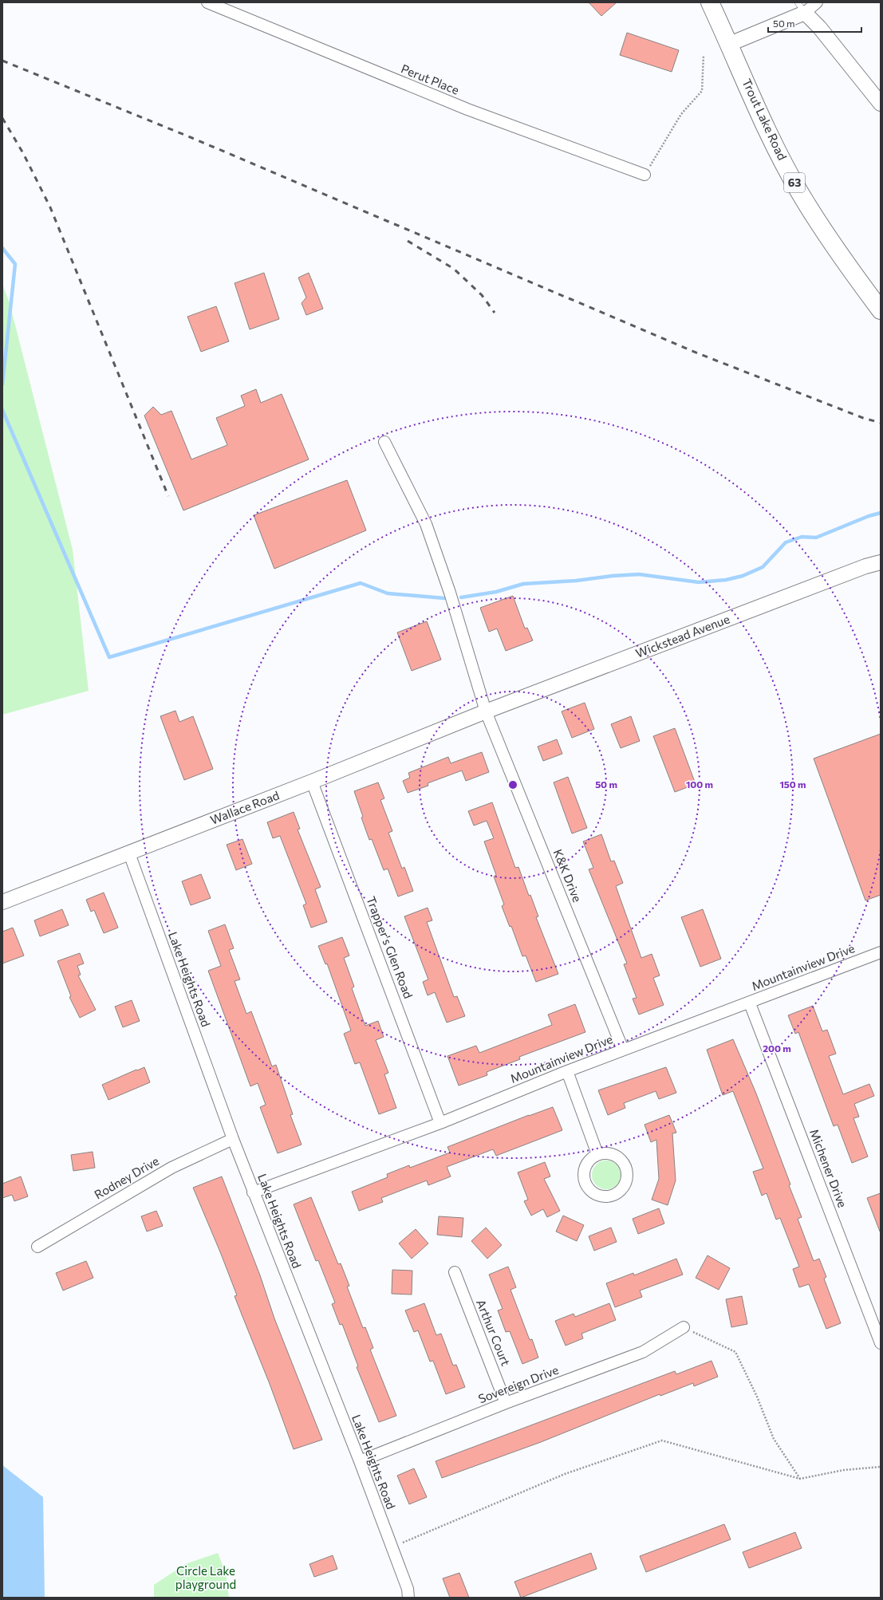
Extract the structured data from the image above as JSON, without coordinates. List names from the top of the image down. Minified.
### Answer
{"streets":{"main road":["Trout Lake Road","63"],"street":["Perut Place","Wickstead Avenue","Wallace Road","K&K Drive","Trapper's Glen Road","Mountainview Drive","Lake Heights Road","Michener Drive","Rodney Drive","Arthur Court","Sovereign Drive"]},"crossings":[["Wickstead Avenue","Wallace Road"],["Wickstead Avenue","K&K Drive"],["Wallace Road","K&K Drive"],["Wallace Road","Trapper's Glen Road"],["Wallace Road","Lake Heights Road"],["K&K Drive","Mountainview Drive"],["Trapper's Glen Road","Mountainview Drive"],["Mountainview Drive","Lake Heights Road"],["Mountainview Drive","Michener Drive"],["Lake Heights Road","Rodney Drive"],["Lake Heights Road","Sovereign Drive"],["Arthur Court","Sovereign Drive"]],"parks":["Circle Lake playground"],"scale_bar":"50 m","rings":["50 m","100 m","150 m","200 m"]}
